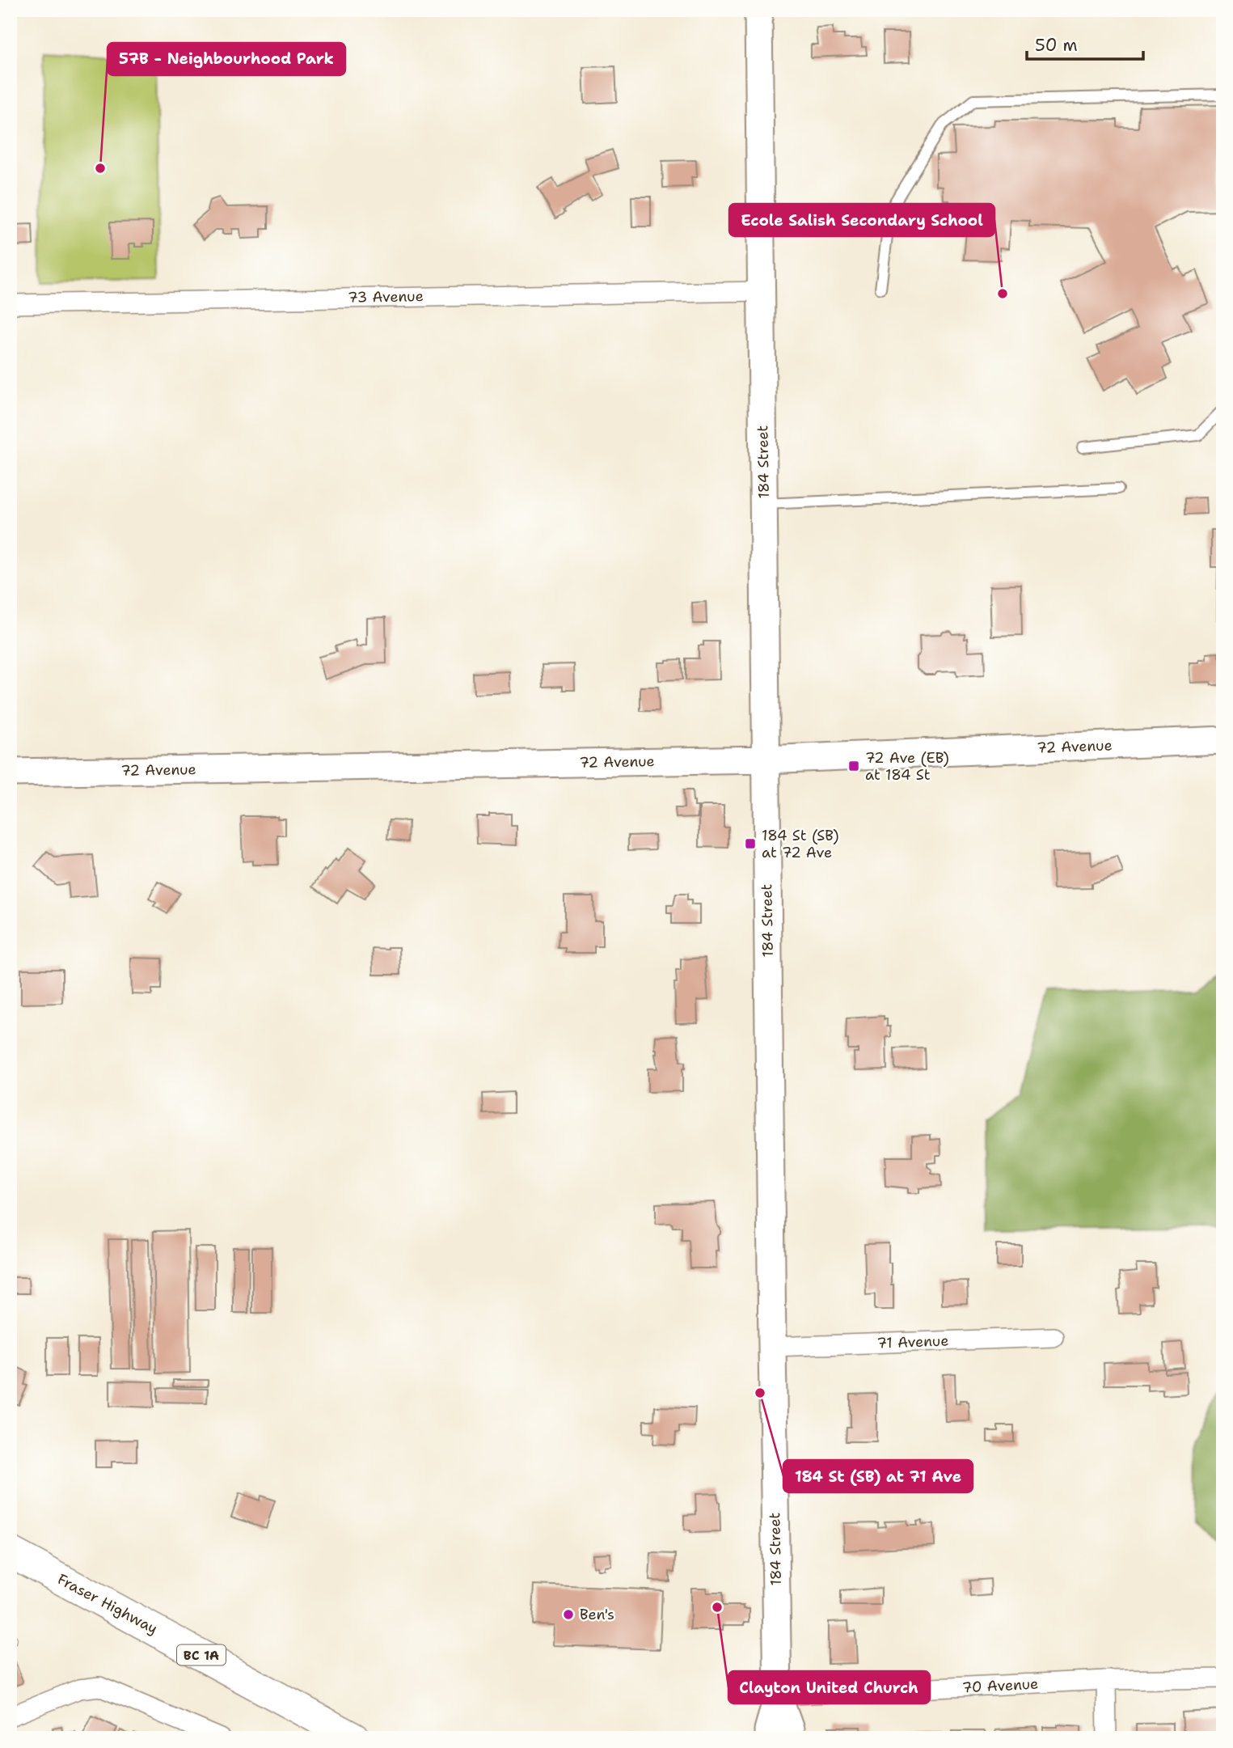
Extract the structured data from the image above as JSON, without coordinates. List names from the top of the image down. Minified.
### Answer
{"streets":{"main road":["184 Street","72 Avenue","Fraser Highway","BC 1A"],"street":["73 Avenue","71 Avenue","70 Avenue"]},"crossings":[["73 Avenue","184 Street"],["184 Street","72 Avenue"],["184 Street","71 Avenue"],["184 Street","70 Avenue"]],"places":{"other":["57B - Neighbourhood Park","Ecole Salish Secondary School","184 St (SB) at 71 Ave","Clayton United Church","Ben's"],"transit":["72 Ave (EB) at 184 St","184 St (SB) at 72 Ave"]},"scale_bar":"50 m"}
